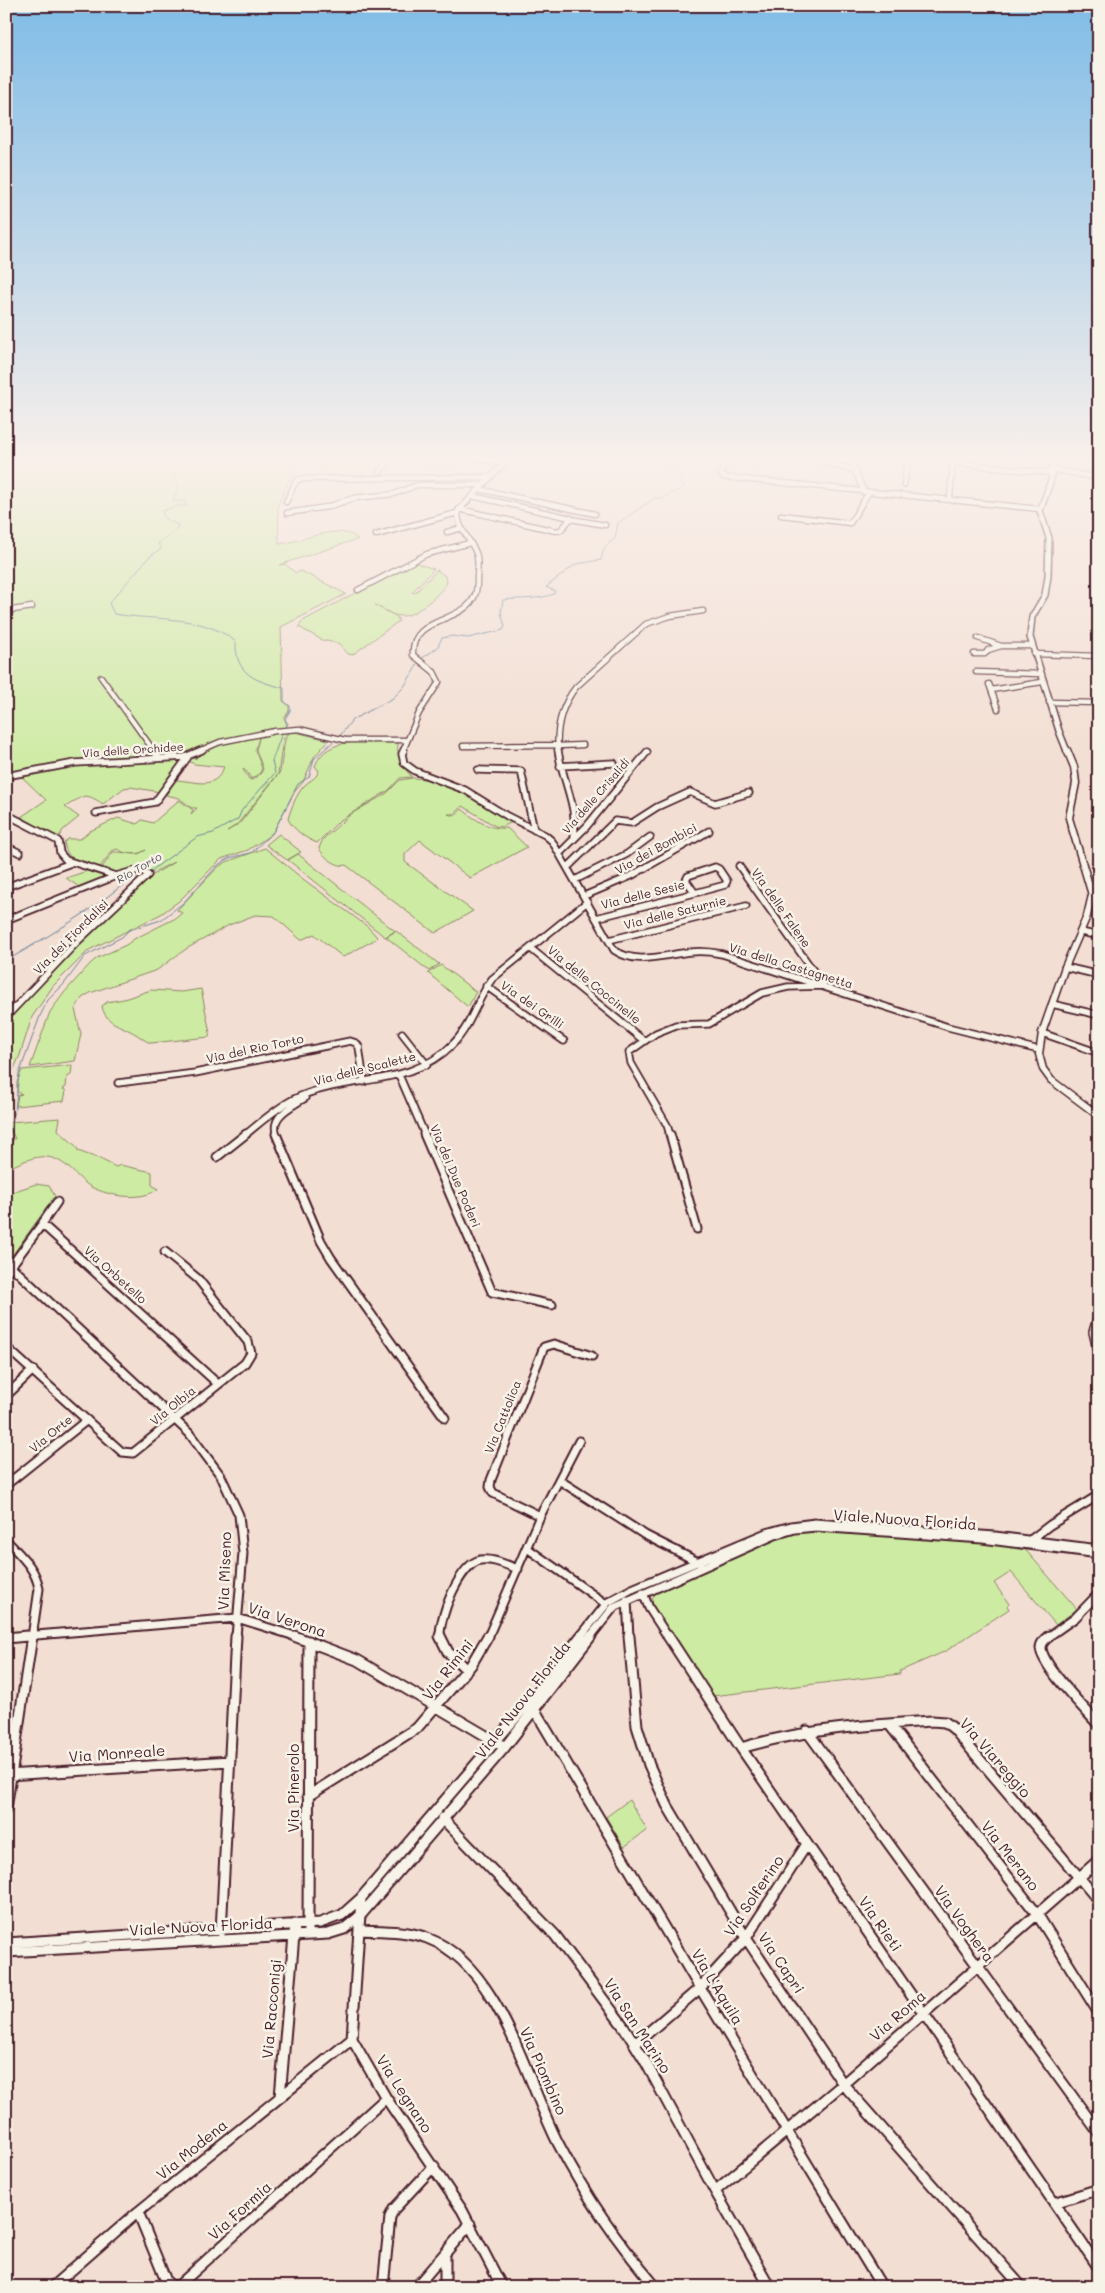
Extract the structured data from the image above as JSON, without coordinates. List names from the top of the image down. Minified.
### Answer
{"streets":{"street":["Via delle Orchidee","Via delle Crisalidi","Via dei Bombici","Via delle Sesie","Via delle Falene","Via delle Saturnie","Via dei Fiordalisi","Via della Castagnetta","Via delle Coccinelle","Via dei Grilli","Via del Rio Torto","Via delle Scalette","Via dei Due Poderi","Via Orbetello","Via Olbia","Via Cattolica","Via Orte","Viale Nuova Florida","Via Miseno","Via Verona","Via Rimini","Via Monreale","Via Viareggio","Via Pinerolo","Via Merano","Via Solferino","Via Rieti","Via Voghera","Via Capri","Via L'Aquila","Via Racconigi","Via Roma","Via San Marino","Via Piombino","Via Legnano","Via Modena","Via Formia"]},"crossings":[["Via delle Orchidee","Via della Castagnetta"],["Via delle Crisalidi","Via della Castagnetta"],["Via dei Bombici","Via della Castagnetta"],["Via delle Sesie","Via della Castagnetta"],["Via delle Falene","Via della Castagnetta"],["Via delle Saturnie","Via della Castagnetta"],["Via della Castagnetta","Via delle Scalette"],["Via delle Coccinelle","Via delle Scalette"],["Via dei Grilli","Via delle Scalette"],["Via del Rio Torto","Via delle Scalette"],["Via delle Scalette","Via dei Due Poderi"],["Via Orbetello","Via Olbia"],["Via Olbia","Via Orte"],["Via Olbia","Via Miseno"],["Via Cattolica","Via Rimini"],["Viale Nuova Florida","Via Miseno"],["Viale Nuova Florida","Via Verona"],["Viale Nuova Florida","Via Pinerolo"],["Viale Nuova Florida","Via Rieti"],["Viale Nuova Florida","Via Capri"],["Viale Nuova Florida","Via L'Aquila"],["Viale Nuova Florida","Via Racconigi"],["Viale Nuova Florida","Via San Marino"],["Via Miseno","Via Verona"],["Via Miseno","Via Monreale"],["Via Verona","Via Rimini"],["Via Verona","Via Pinerolo"],["Via Rimini","Via Pinerolo"],["Via Viareggio","Via Merano"],["Via Viareggio","Via Rieti"],["Via Viareggio","Via Voghera"],["Via Viareggio","Via Roma"],["Via Merano","Via Roma"],["Via Solferino","Via Rieti"],["Via Solferino","Via Capri"],["Via Solferino","Via L'Aquila"],["Via Solferino","Via San Marino"],["Via Rieti","Via Roma"],["Via Voghera","Via Roma"],["Via Capri","Via Roma"],["Via L'Aquila","Via Roma"],["Via Racconigi","Via Modena"],["Via Roma","Via San Marino"],["Via Legnano","Via Modena"],["Via Legnano","Via Formia"],["Via Modena","Via Formia"]],"water":["Rio Torto"]}
